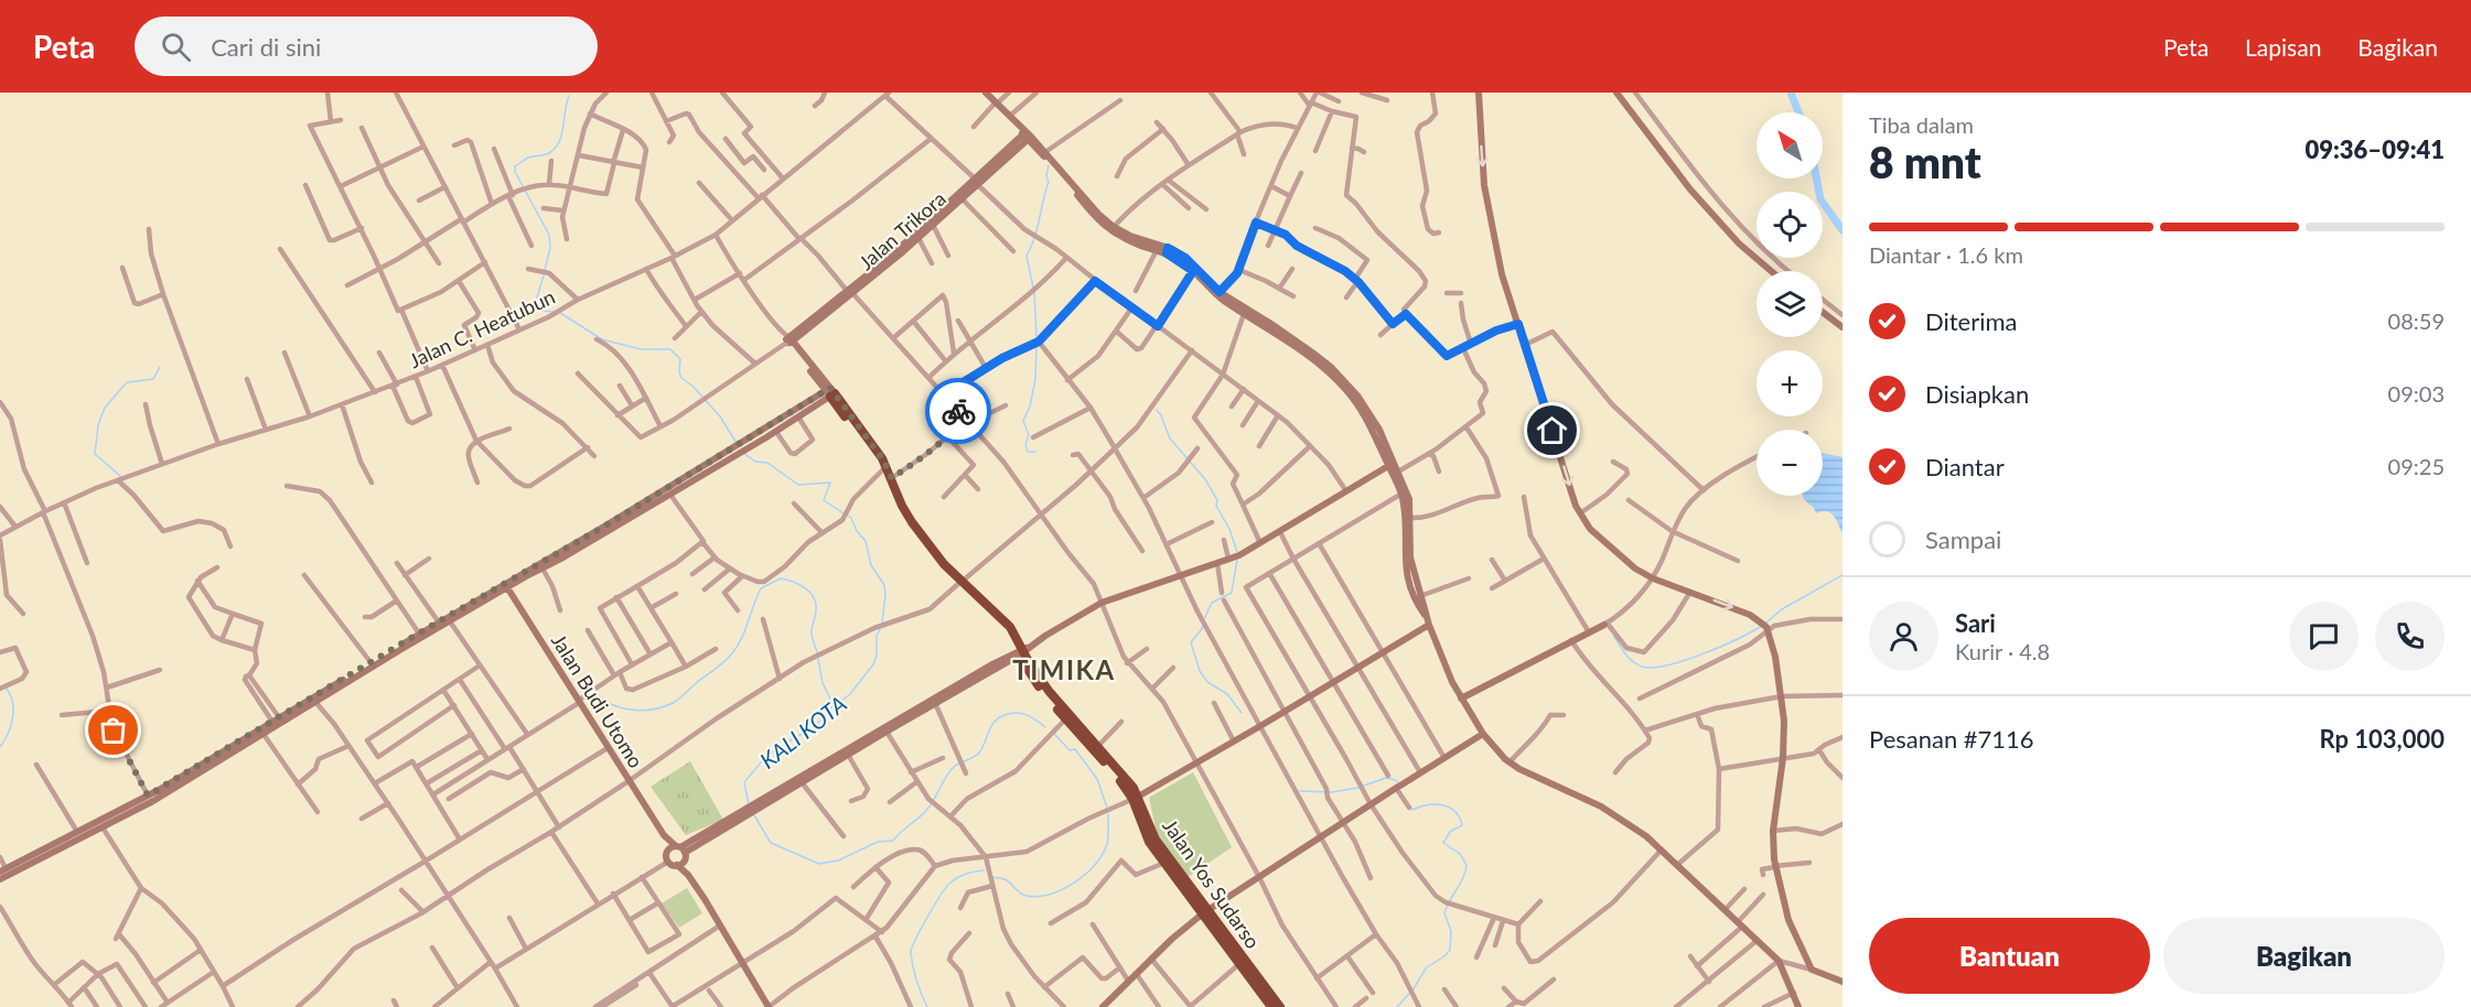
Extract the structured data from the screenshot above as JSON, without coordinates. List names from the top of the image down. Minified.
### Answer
{"streets":{"highway":["Jalan Yos Sudarso"],"main road":["Jalan Trikora","Jalan Budi Utomo"],"street":["Jalan C. Heatubun"]},"crossings":[["Jalan Trikora","Jalan Yos Sudarso"]],"districts":["TIMIKA"],"water":["KALI KOTA"],"north":"top left","page":{"header":"Peta","search":"Cari di sini","nav":["Peta","Lapisan","Bagikan"],"heading":["8 mnt","Tiba dalam","09:36–09:41"],"panel":["Sari","Kurir · 4.8","Pesanan #7116","Rp 103,000"],"map_buttons":["+","−"],"bar":"Diantar · 1.6 km","list":[["Diterima","08:59"],["Disiapkan","09:03"],["Diantar","09:25"],"Sampai"],"buttons":["Bantuan","Bagikan"]}}
